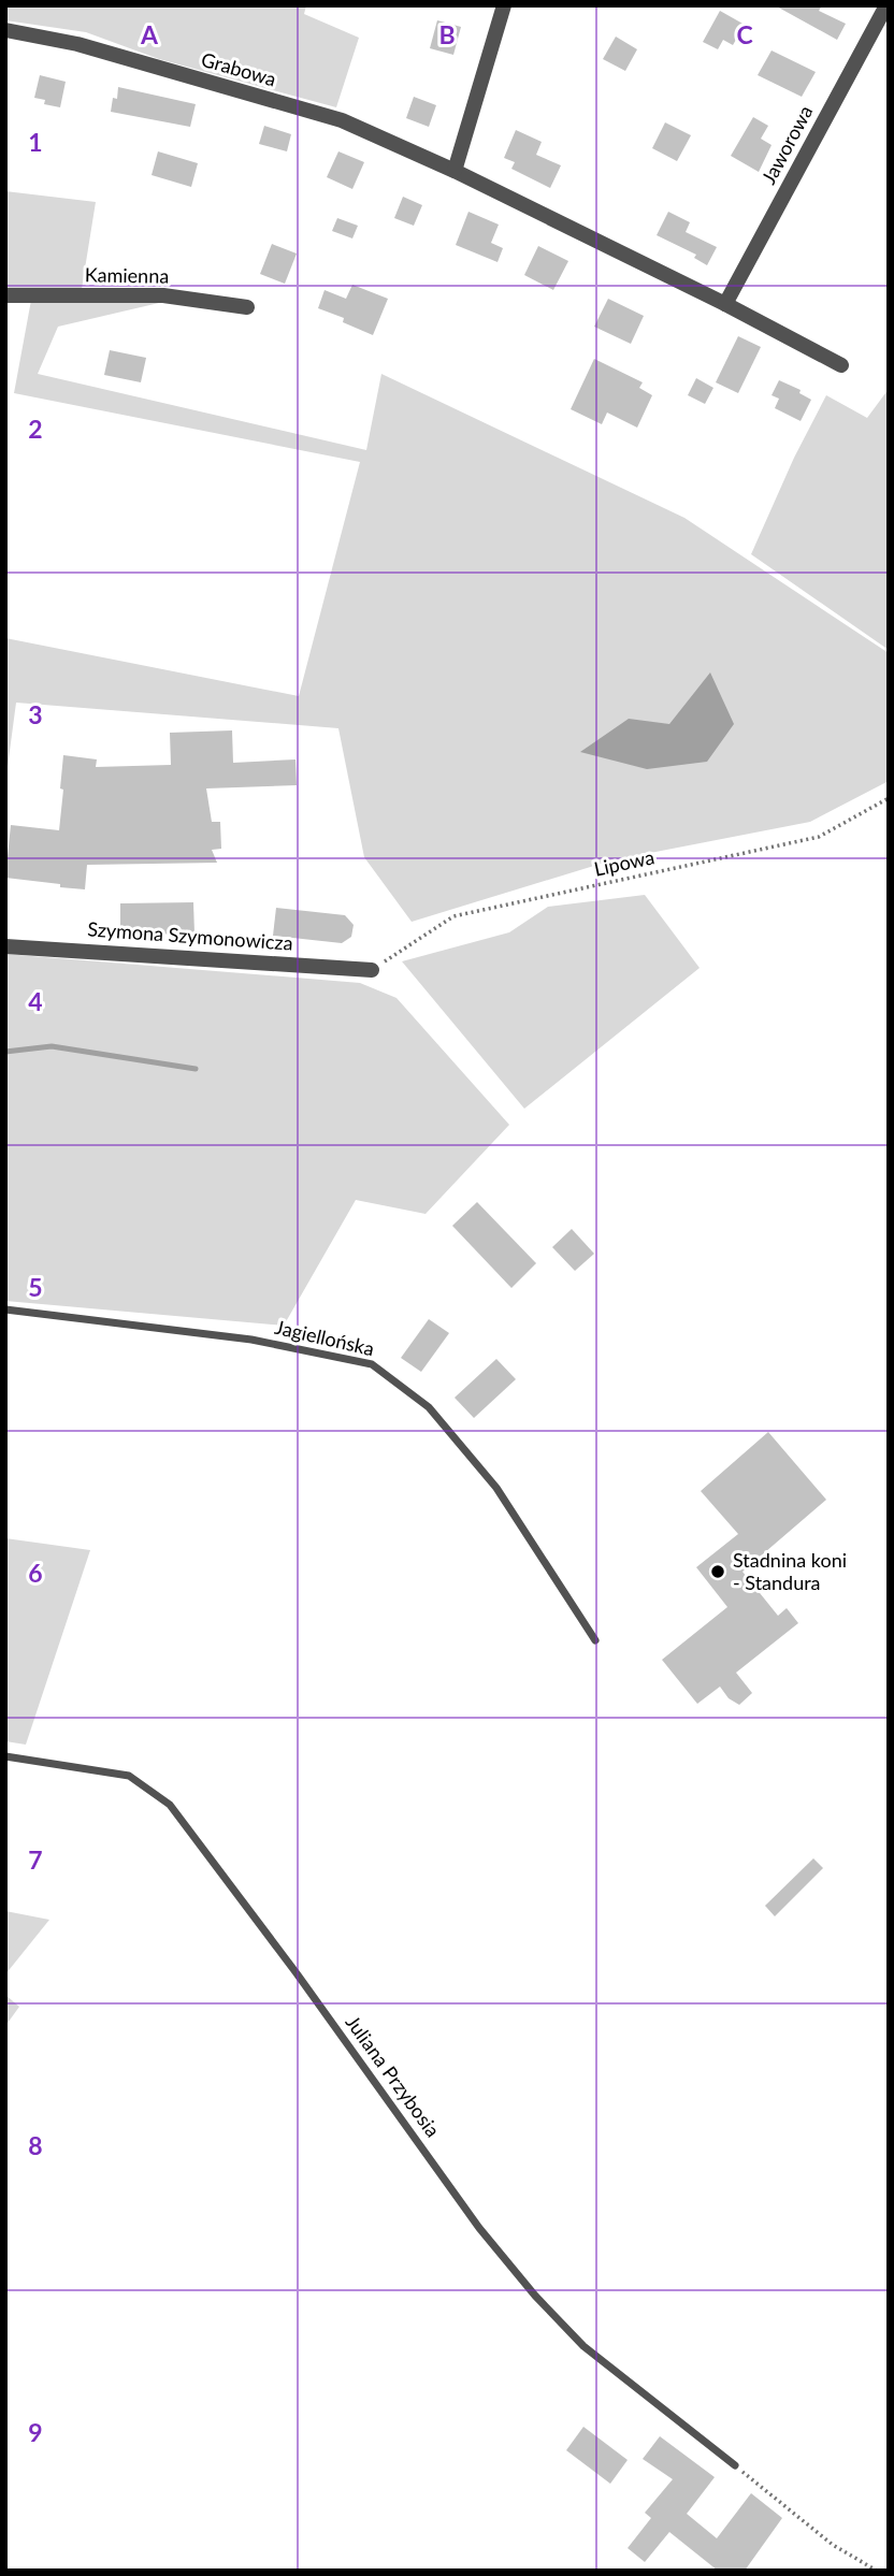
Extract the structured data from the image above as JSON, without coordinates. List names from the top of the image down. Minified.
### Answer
{"streets":{"street":["Grabowa","Jaworowa","Kamienna","Szymona Szymonowicza"],"lane":["Jagiellońska","Juliana Przybosia"],"path":["Lipowa"]},"crossings":[["Grabowa","Jaworowa"],["Lipowa","Szymona Szymonowicza"]],"places":["Stadnina koni - Standura"],"grid":{"columns":["A","B","C"],"rows":["1","2","3","4","5","6","7","8","9"]}}
